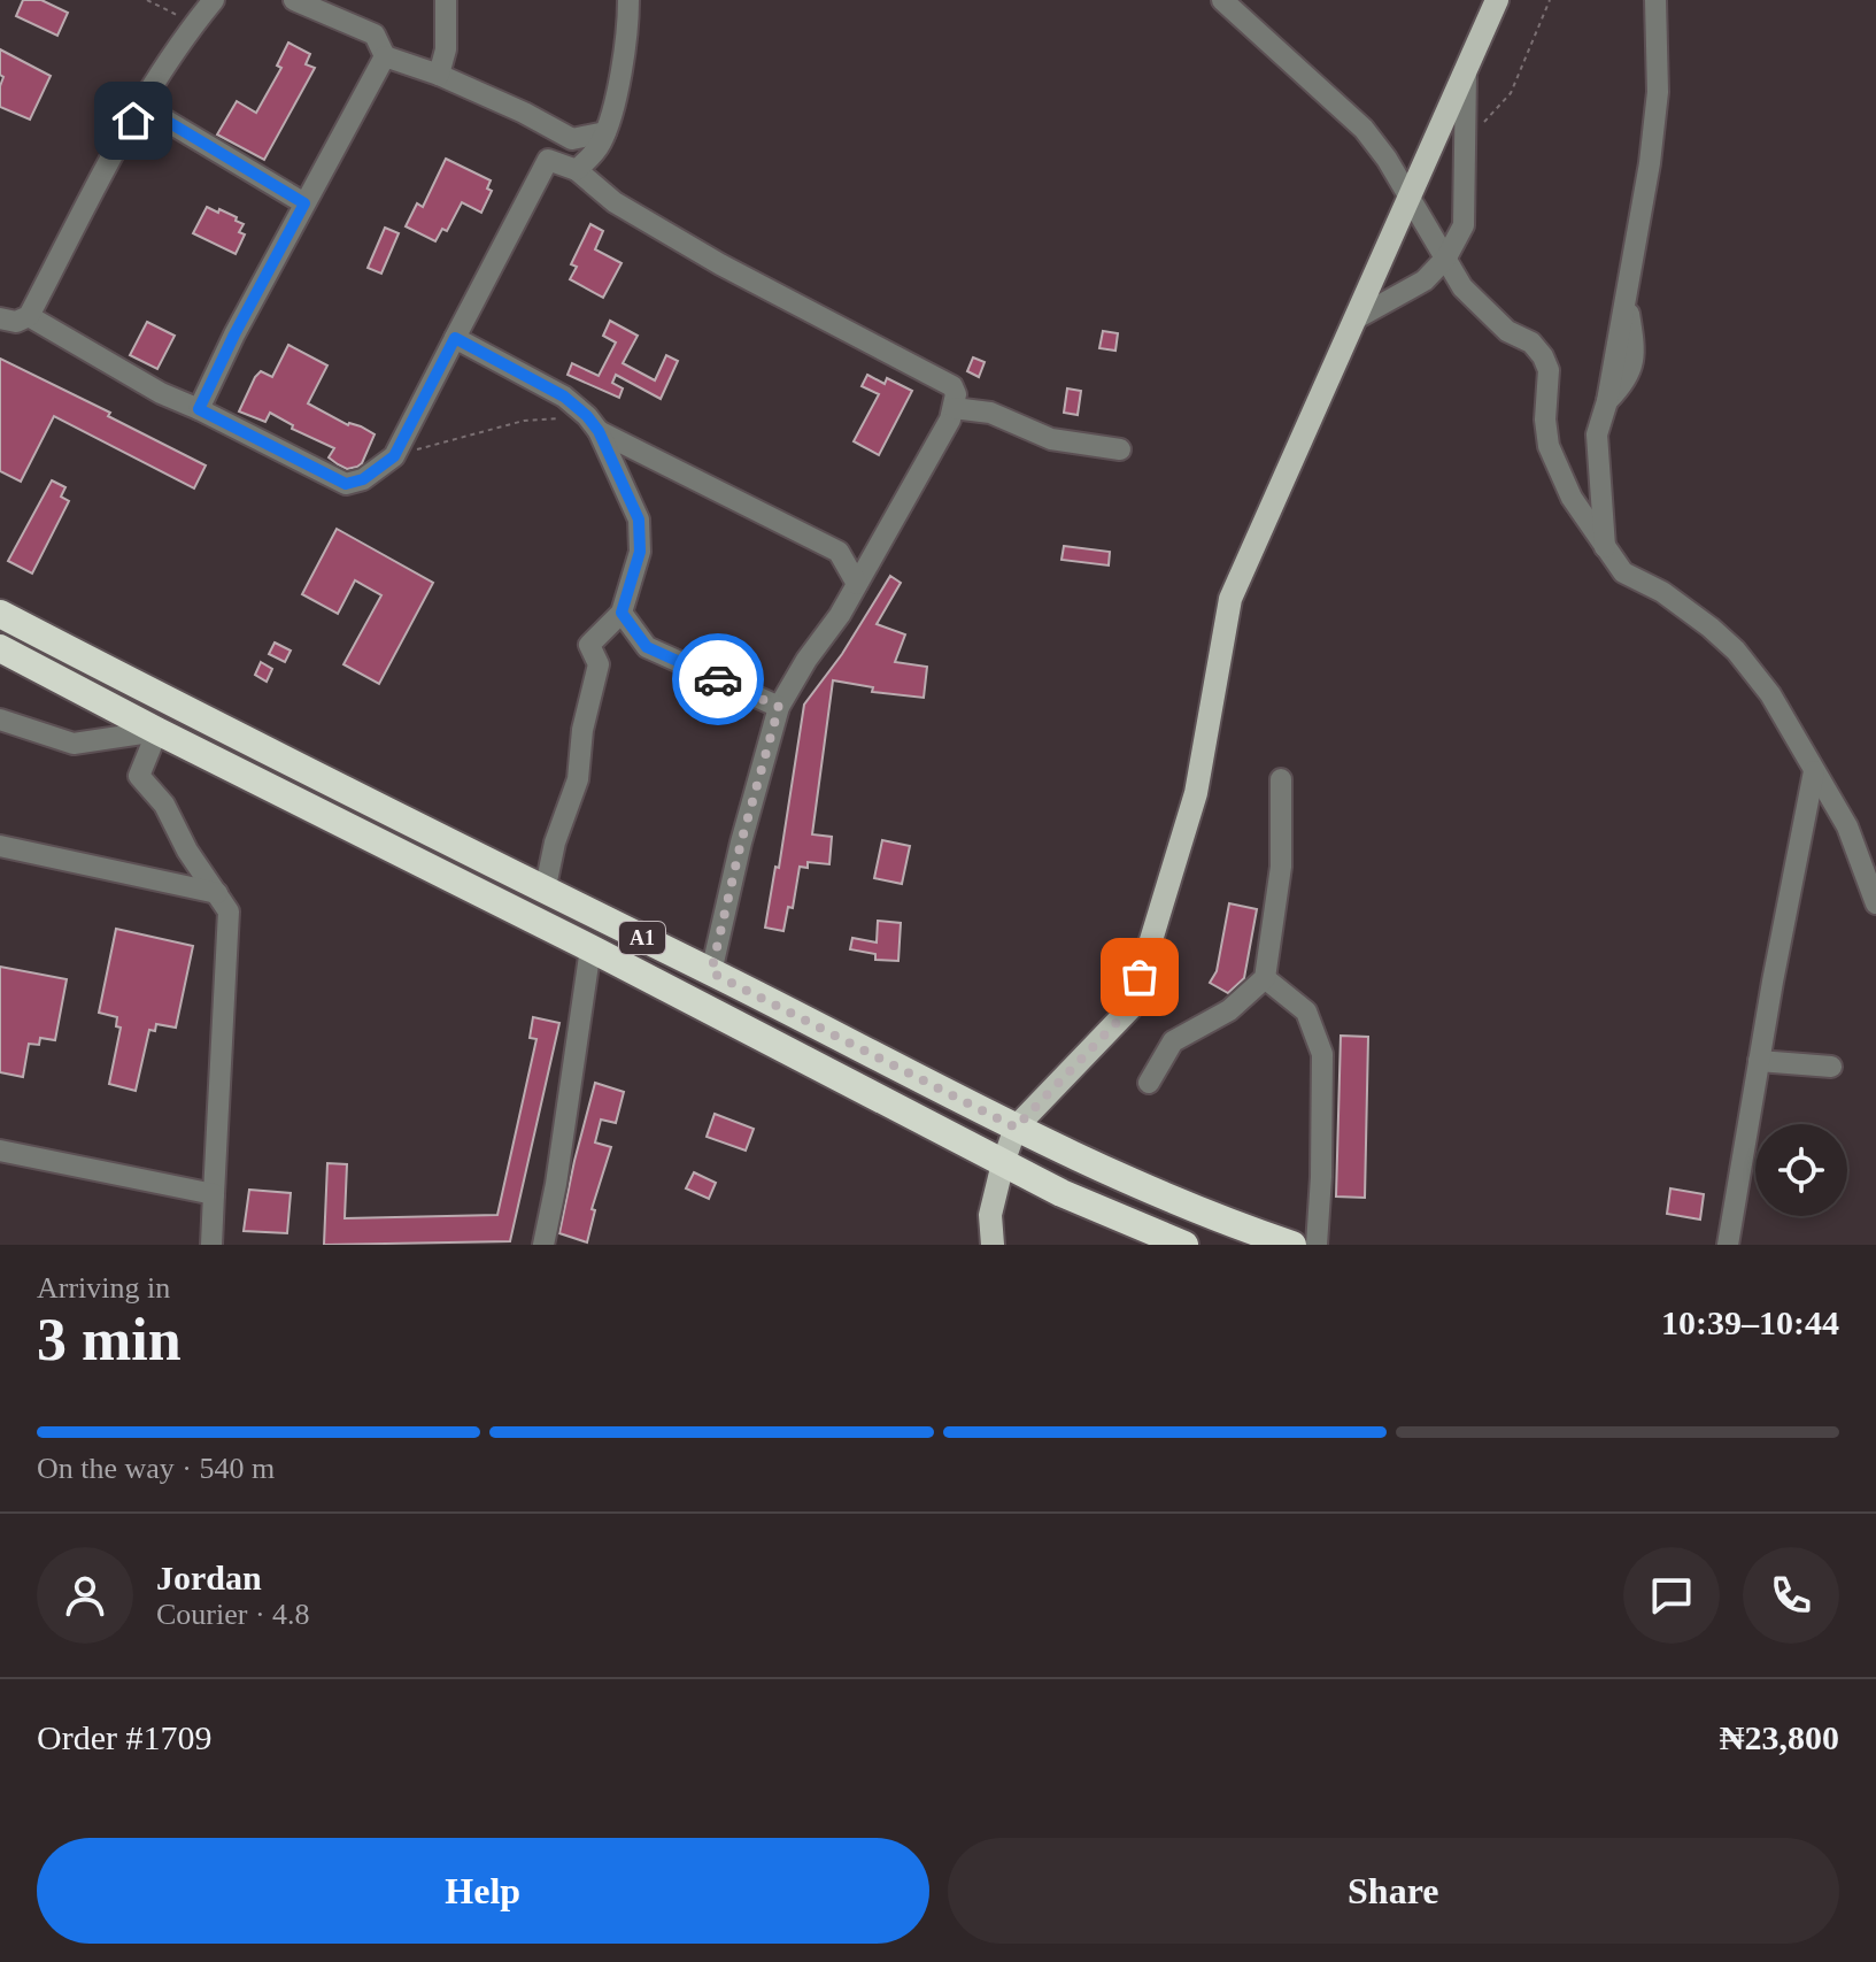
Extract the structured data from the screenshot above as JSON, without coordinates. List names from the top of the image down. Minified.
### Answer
{"streets":{"highway":["A1"]},"page":{"heading":["3 min","Arriving in","10:39–10:44"],"panel":["Jordan","Courier · 4.8","Order #1709","₦23,800"],"bar":"On the way · 540 m","buttons":["Help","Share"]}}
